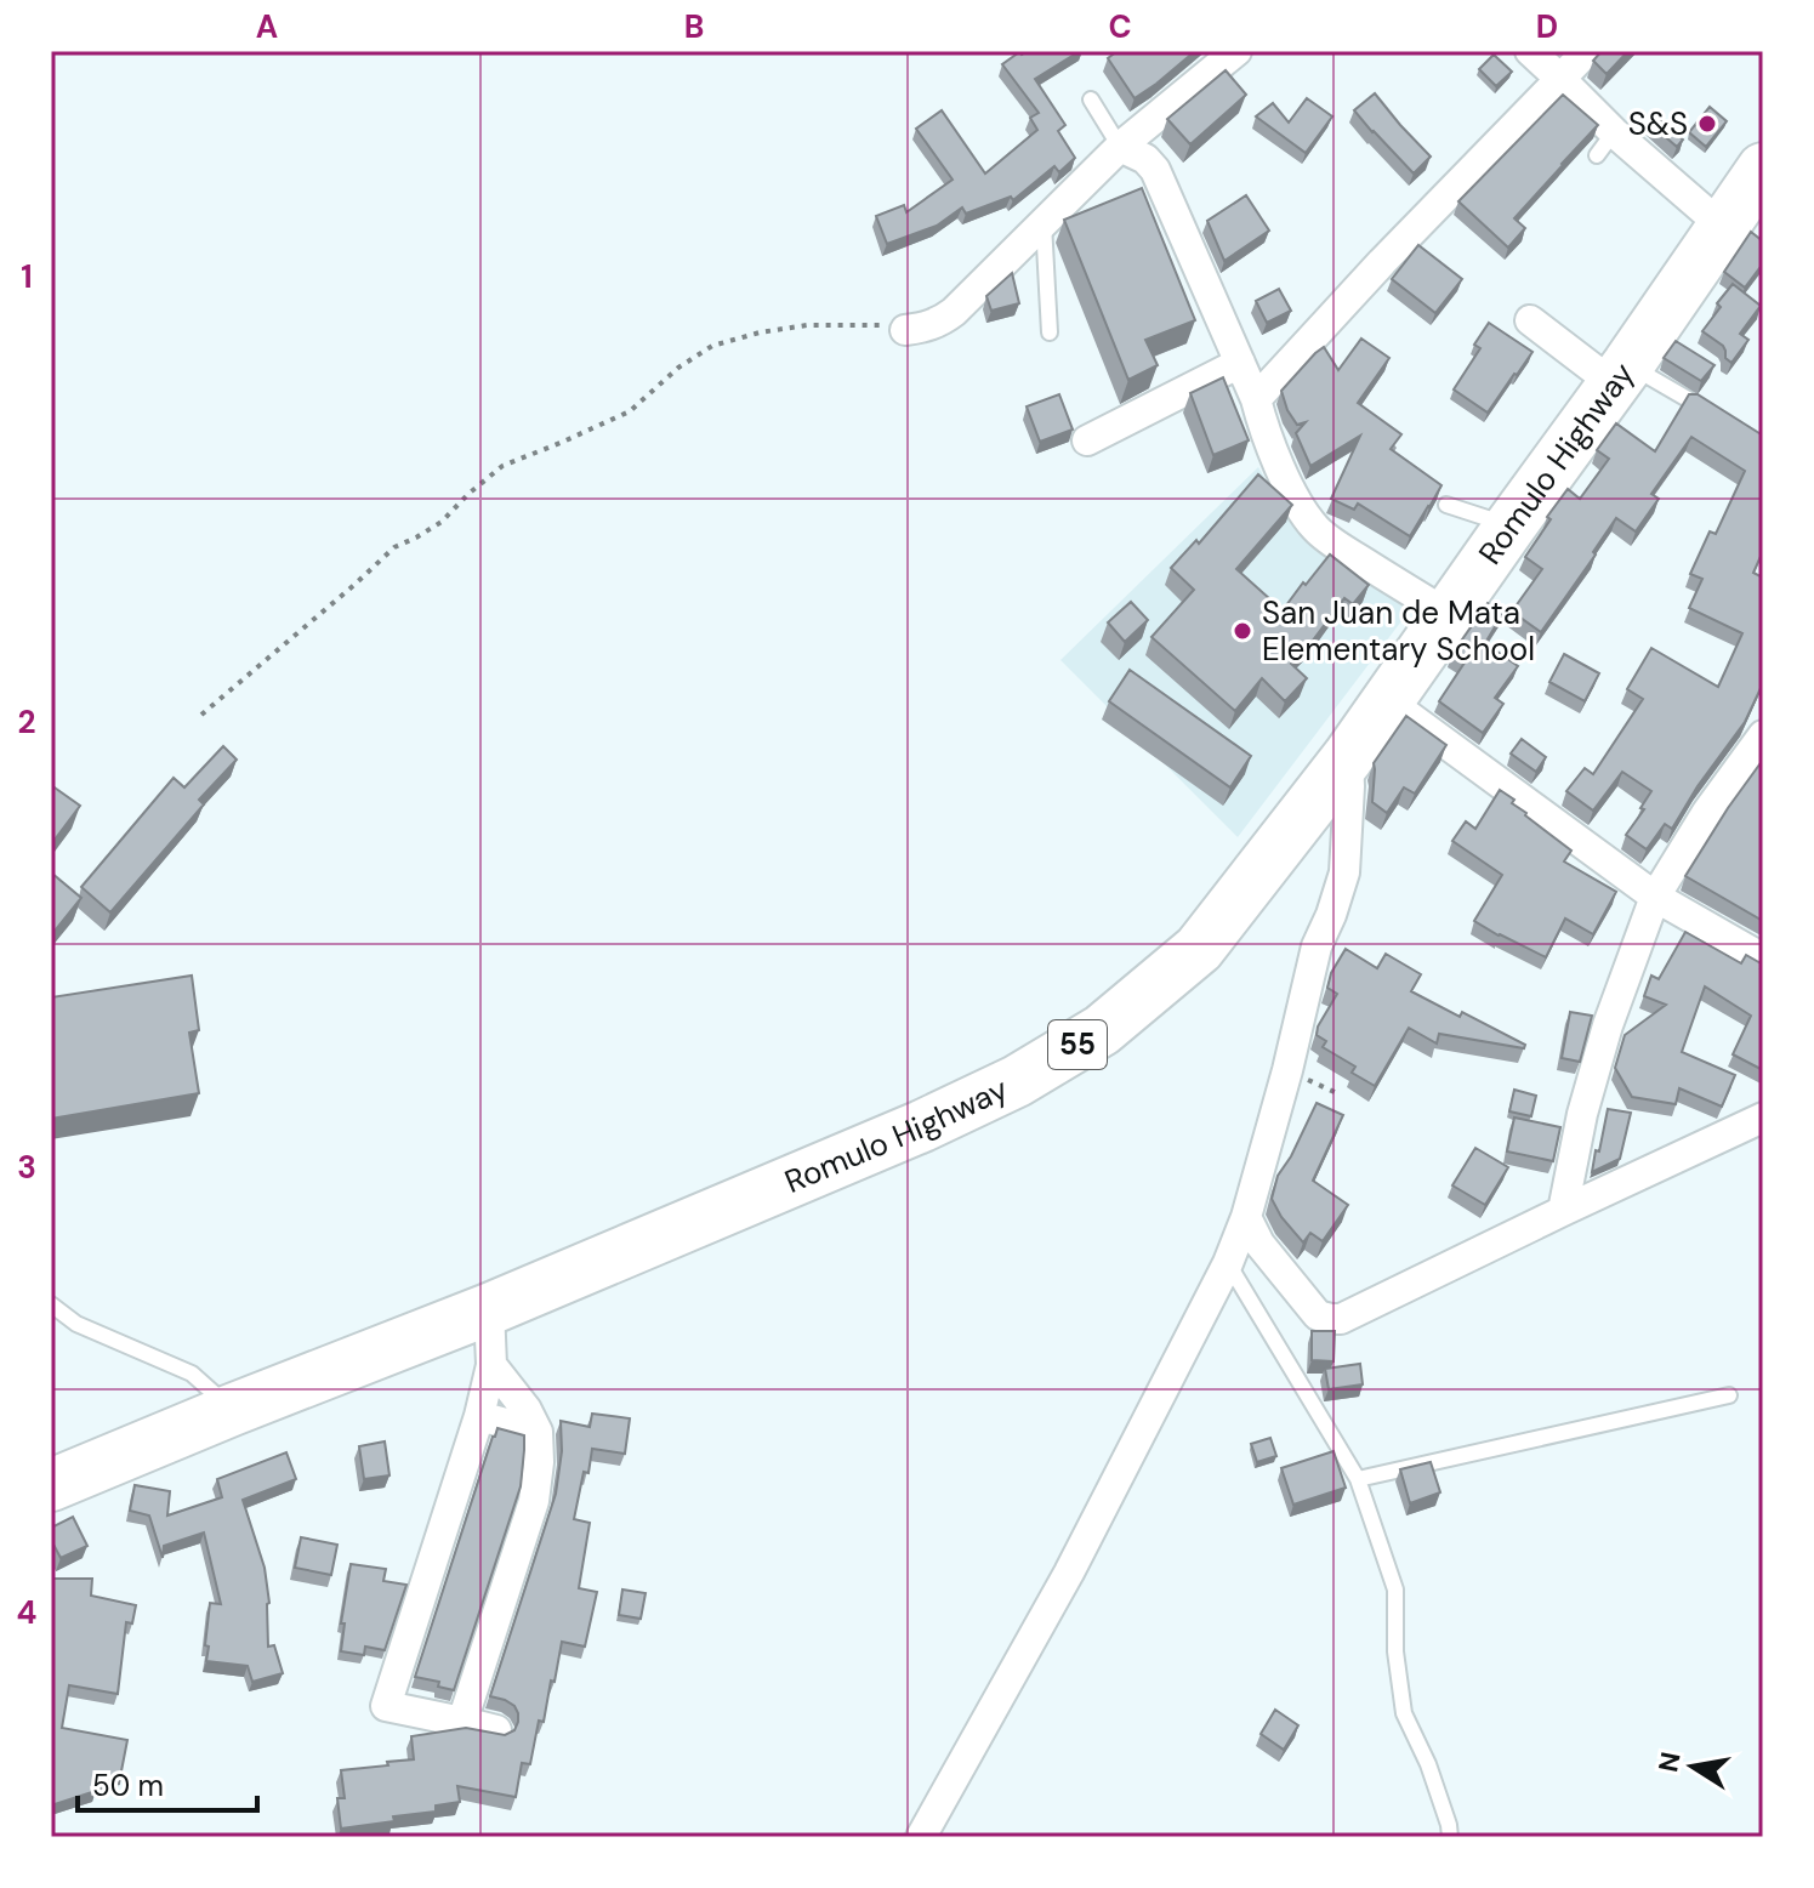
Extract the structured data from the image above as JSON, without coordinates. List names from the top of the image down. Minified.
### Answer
{"streets":{"highway":["Romulo Highway","55"]},"places":["S&S","San Juan de Mata Elementary School"],"scale_bar":"50 m","north":"left","grid":{"columns":["A","B","C","D"],"rows":["1","2","3","4"]}}
